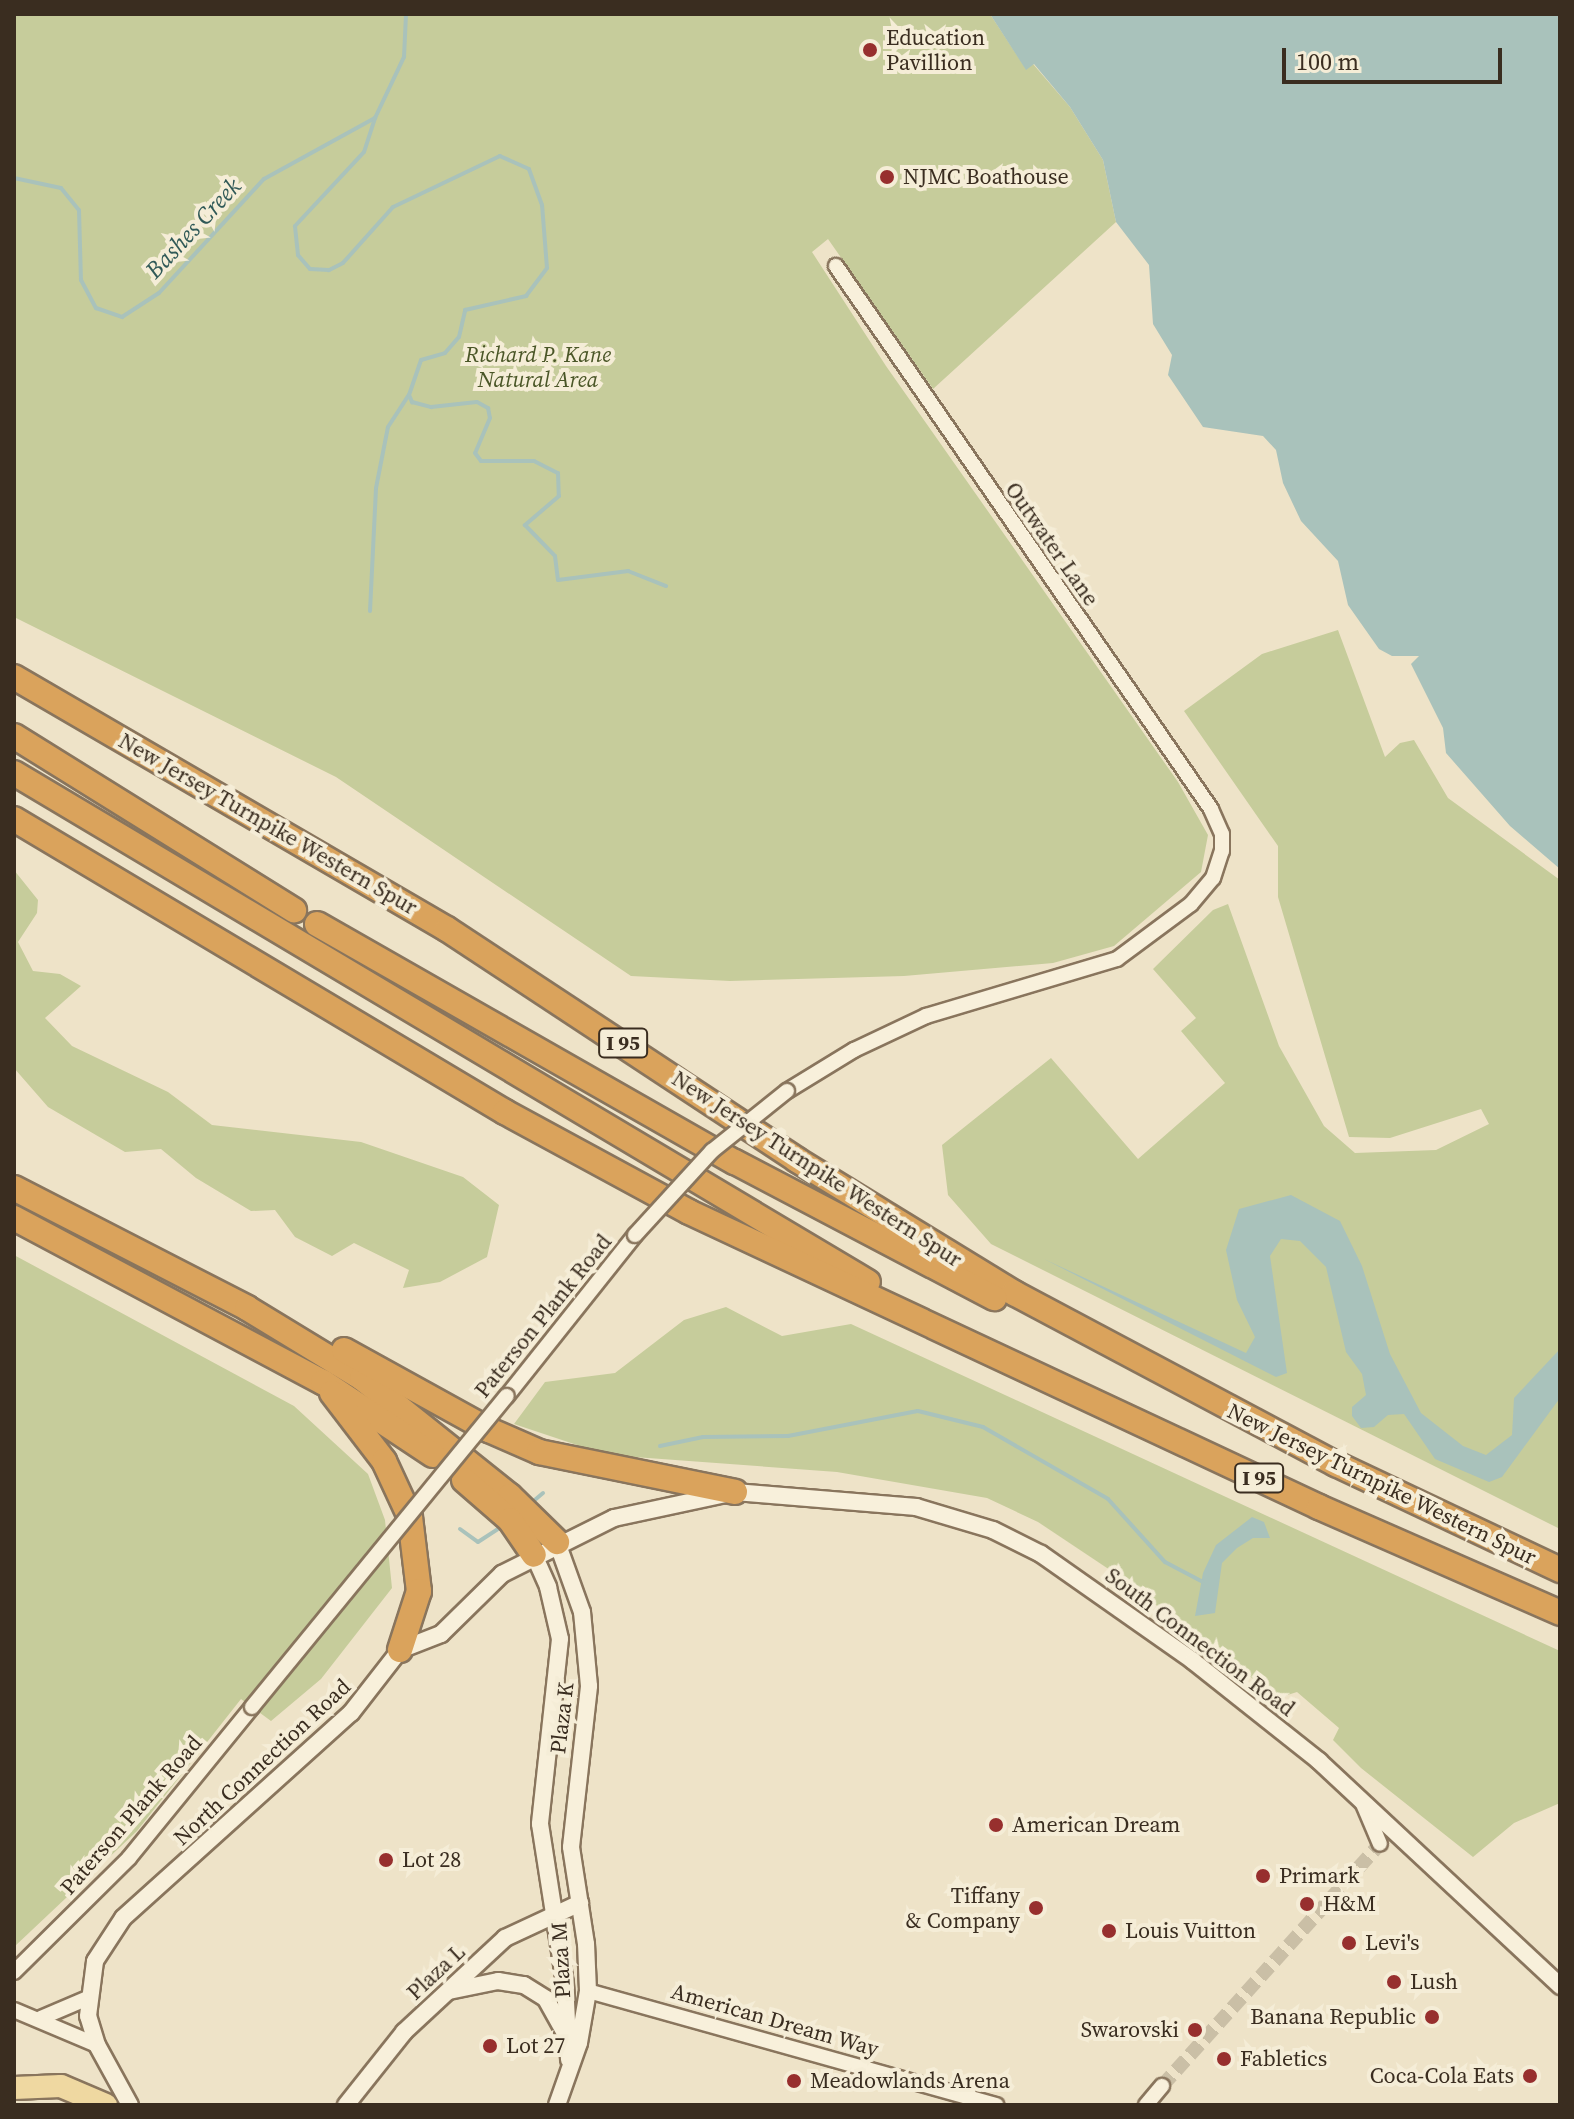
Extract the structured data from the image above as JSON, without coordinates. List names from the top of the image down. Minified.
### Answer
{"streets":{"highway":["New Jersey Turnpike Western Spur","I 95"],"street":["Outwater Lane","Paterson Plank Road","South Connection Road","Plaza K","North Connection Road","Plaza M","Plaza L","American Dream Way"]},"crossings":[["Outwater Lane","Paterson Plank Road"],["Plaza K","Plaza M"],["Plaza K","Plaza L"],["Plaza M","Plaza L"],["Plaza M","American Dream Way"]],"water":["Bashes Creek"],"parks":["Richard P. Kane Natural Area"],"places":["Education Pavillion","NJMC Boathouse","American Dream","Lot 28","Primark","H&M","Tiffany & Company","Louis Vuitton","Levi's","Lush","Banana Republic","Swarovski","Lot 27","Fabletics","Coca-Cola Eats","Meadowlands Arena"],"scale_bar":"100 m"}
